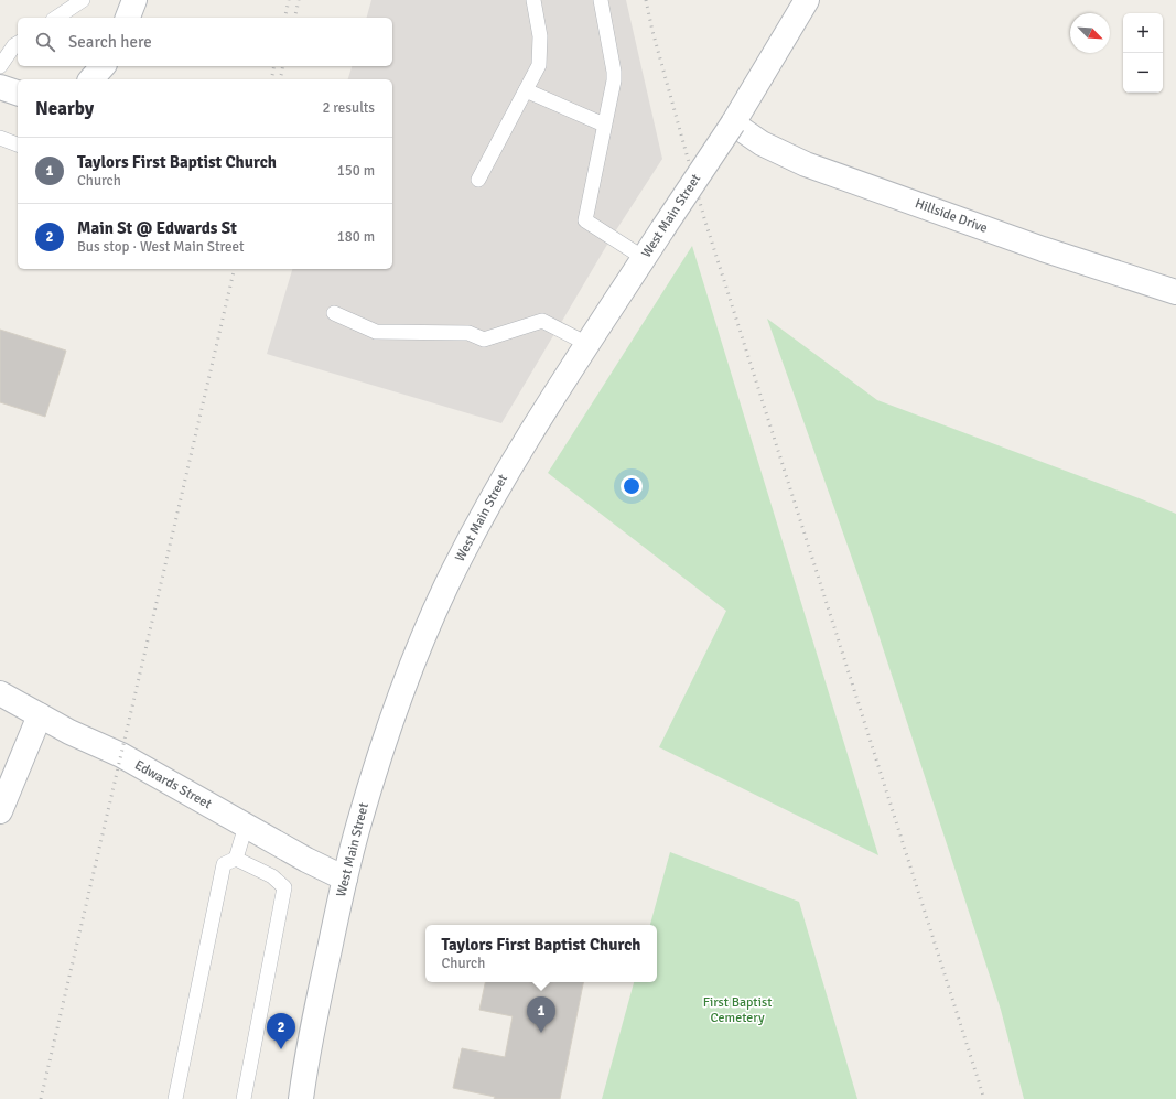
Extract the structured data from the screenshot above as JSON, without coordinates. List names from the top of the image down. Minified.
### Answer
{"streets":{"street":["West Main Street","Hillside Drive","Edwards Street"]},"crossings":[["West Main Street","Hillside Drive"],["West Main Street","Edwards Street"]],"parks":["First Baptist Cemetery"],"north":"bottom right","page":{"map_buttons":["+","−"],"search":"Search here","heading":["Nearby","2 results"],"list":[{"mark":"1","name":"Taylors First Baptist Church","note":"Church","value":"150 m"},{"mark":"2","name":"Main St @ Edwards St","note":"Bus stop · West Main Street","value":"180 m"}],"popup":["Taylors First Baptist Church","Church"],"pins":["1","2"]}}
